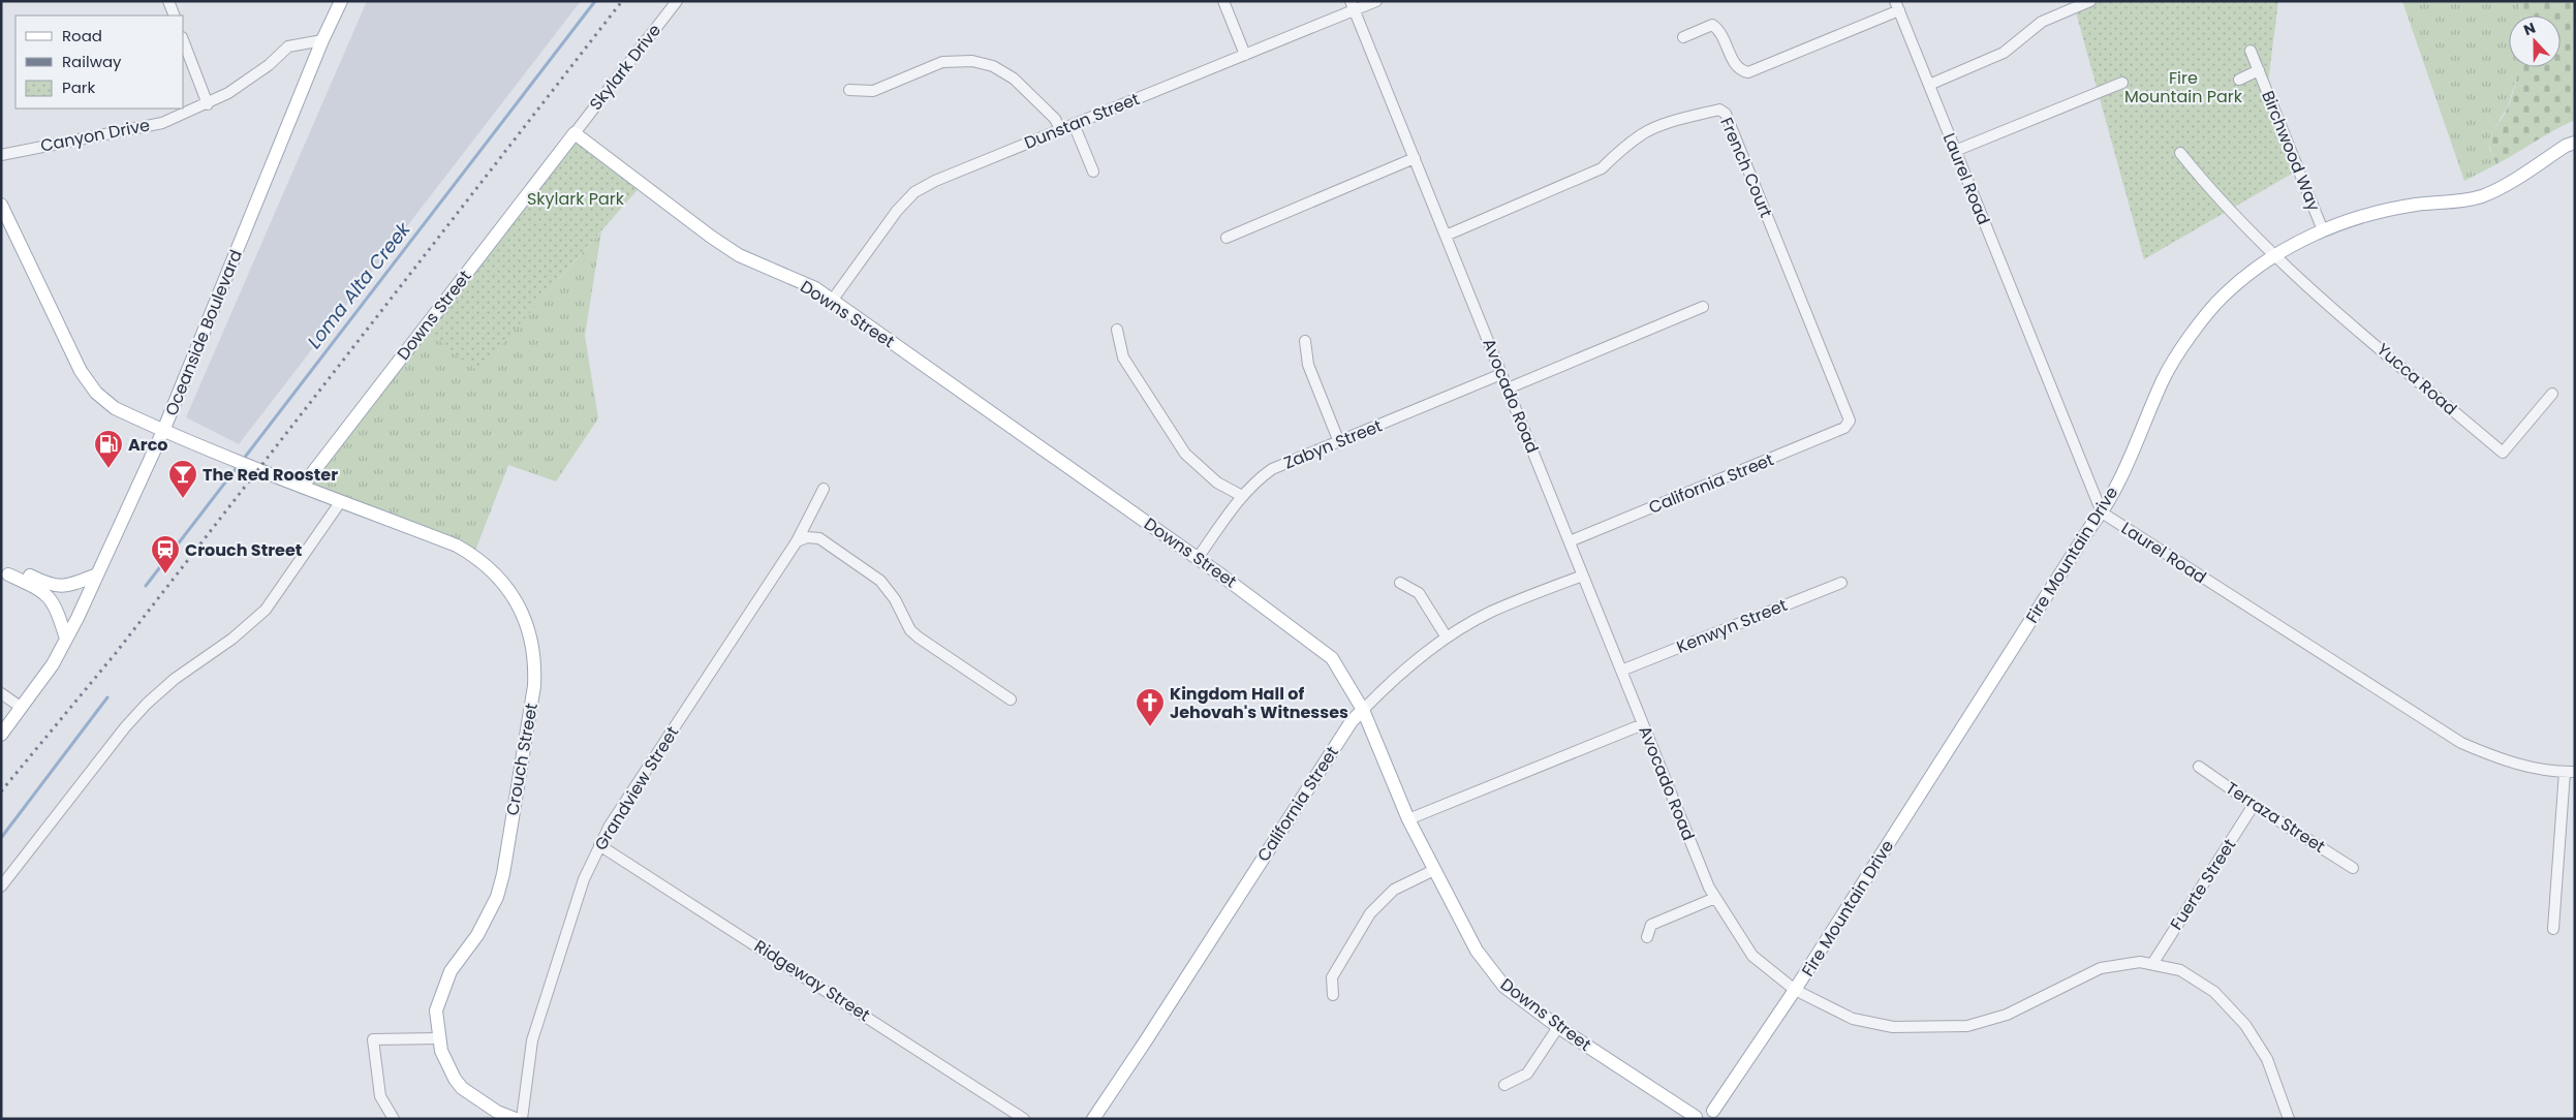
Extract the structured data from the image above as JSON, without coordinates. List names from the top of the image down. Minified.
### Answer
{"streets":{"main road":["Downs Street","Oceanside Boulevard","California Street","Fire Mountain Drive","Crouch Street"],"street":["Skylark Drive","Dunstan Street","Canyon Drive","Birchwood Way","French Court","Laurel Road","Yucca Road","Avocado Road","Zabyn Street","Kenwyn Street","Grandview Street","Terraza Street","Fuerte Street","Ridgeway Street"]},"crossings":[["Skylark Drive","Downs Street"],["Dunstan Street","Downs Street"],["Dunstan Street","Avocado Road"],["Canyon Drive","Oceanside Boulevard"],["Birchwood Way","Fire Mountain Drive"],["French Court","Avocado Road"],["French Court","California Street"],["Laurel Road","Fire Mountain Drive"],["Downs Street","Zabyn Street"],["Downs Street","California Street"],["Downs Street","Crouch Street"],["Oceanside Boulevard","Crouch Street"],["Yucca Road","Fire Mountain Drive"],["Avocado Road","Zabyn Street"],["Avocado Road","California Street"],["Avocado Road","Fire Mountain Drive"],["Avocado Road","Kenwyn Street"],["Avocado Road","Fuerte Street"],["Grandview Street","Ridgeway Street"],["Terraza Street","Fuerte Street"]],"water":["Loma Alta Creek"],"parks":["Fire Mountain Park","Skylark Park"],"places":{"fuel station":["Arco"],"bar":["The Red Rooster"],"station":["Crouch Street"],"church":["Kingdom Hall of Jehovah's Witnesses"]},"legend":["Road","Railway","Park"],"north":"top"}
